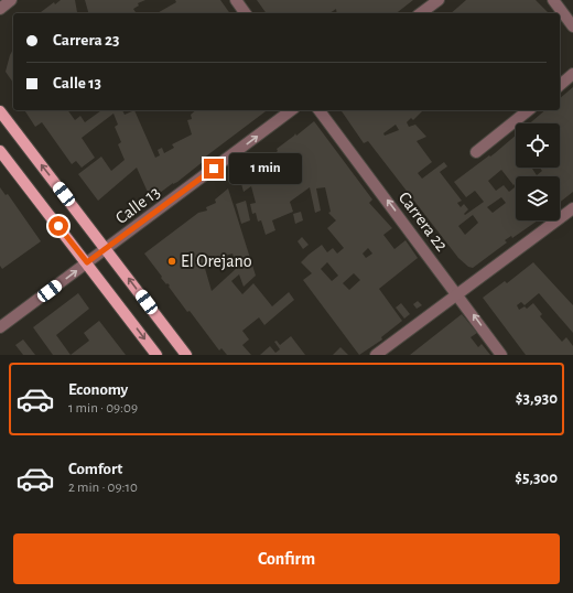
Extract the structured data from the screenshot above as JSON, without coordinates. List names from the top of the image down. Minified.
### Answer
{"streets":{"street":["Calle 13","Carrera 22"]},"one_way":["Calle 13","Carrera 22"],"places":["El Orejano"],"page":{"banner":["Carrera 23","Calle 13"],"bubble":"1 min","list":[{"name":"Economy","note":"1 min · 09:09","value":"$3,930"},{"name":"Comfort","note":"2 min · 09:10","value":"$5,300"}],"buttons":"Confirm"}}
